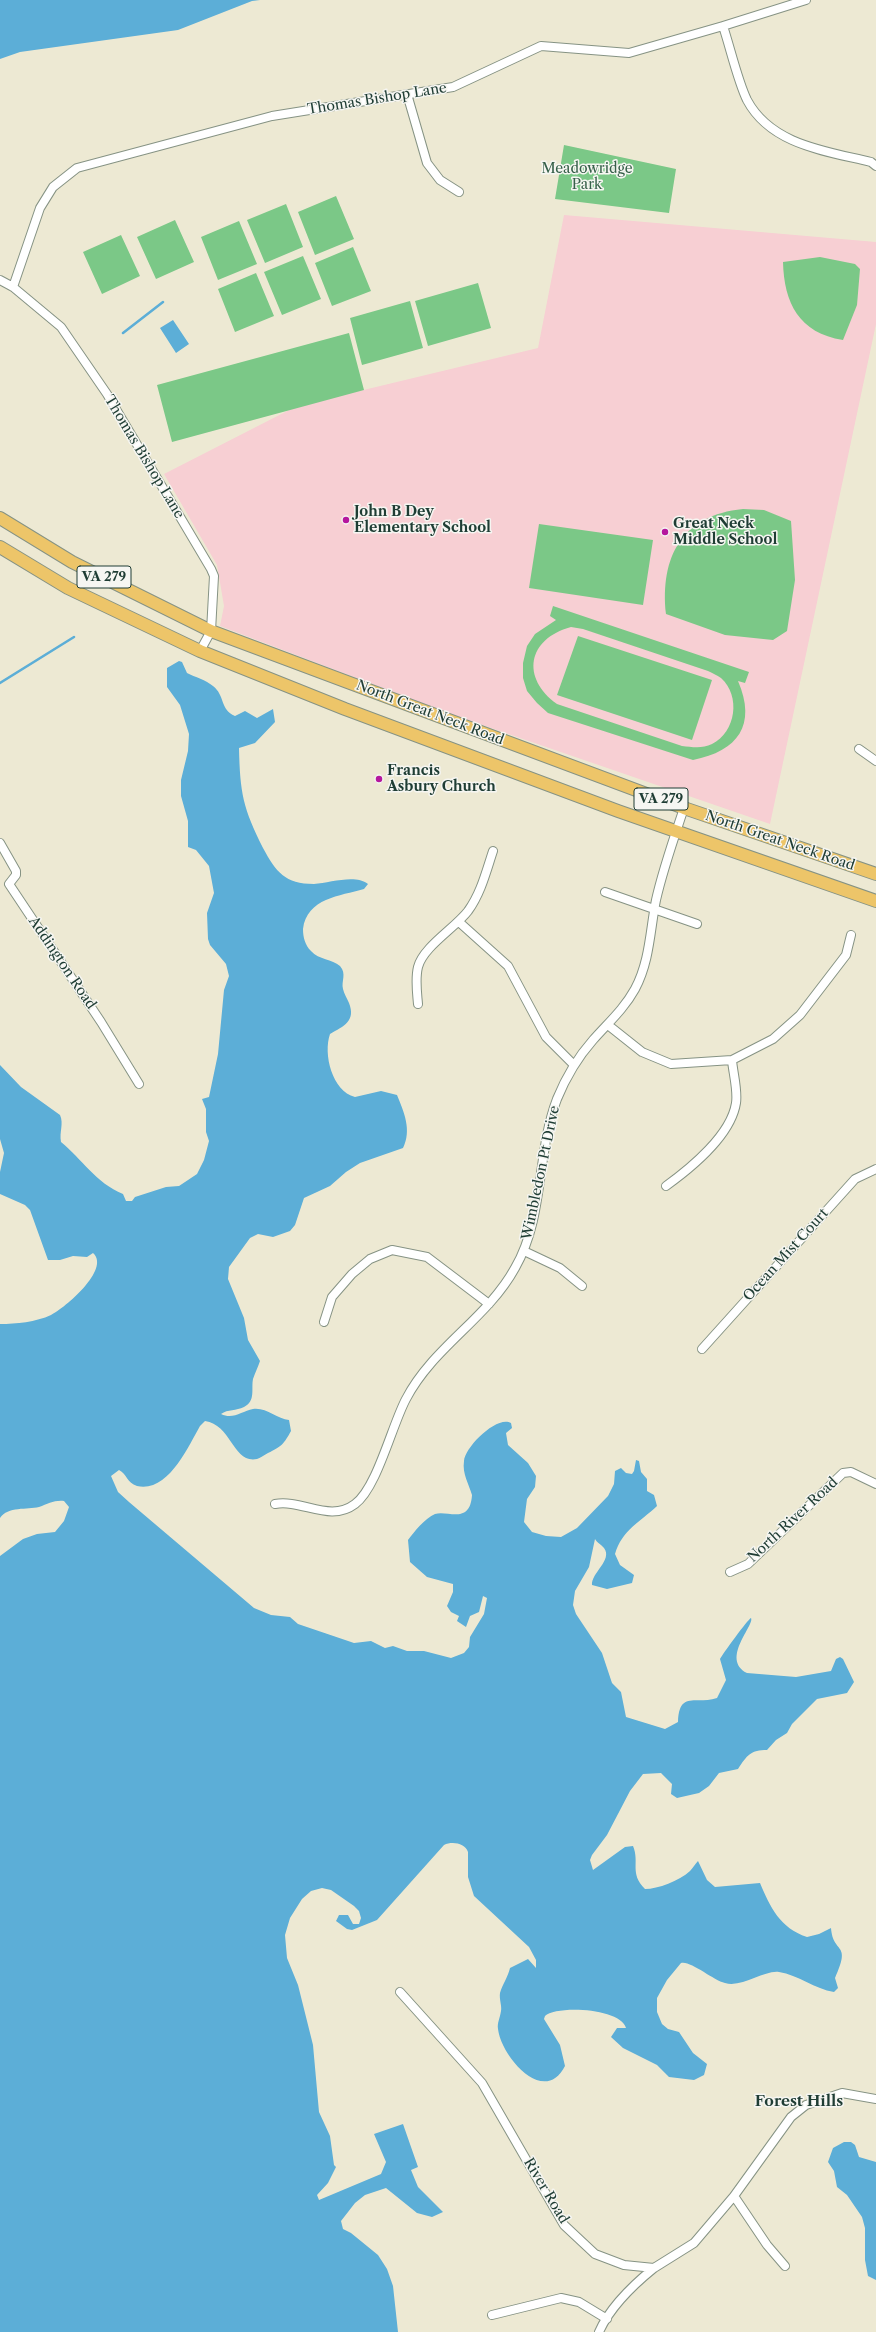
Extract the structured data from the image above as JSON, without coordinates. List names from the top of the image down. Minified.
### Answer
{"streets":{"main road":["VA 279","North Great Neck Road"],"street":["Thomas Bishop Lane","Addington Road","Wimbledon Pt Drive","Ocean Mist Court","North River Road","River Road"]},"crossings":[["Thomas Bishop Lane","North Great Neck Road"],["North Great Neck Road","Wimbledon Pt Drive"]],"districts":["Forest Hills"],"parks":["Meadowridge Park"],"places":["John B Dey Elementary School","Great Neck Middle School","Francis Asbury Church"]}
